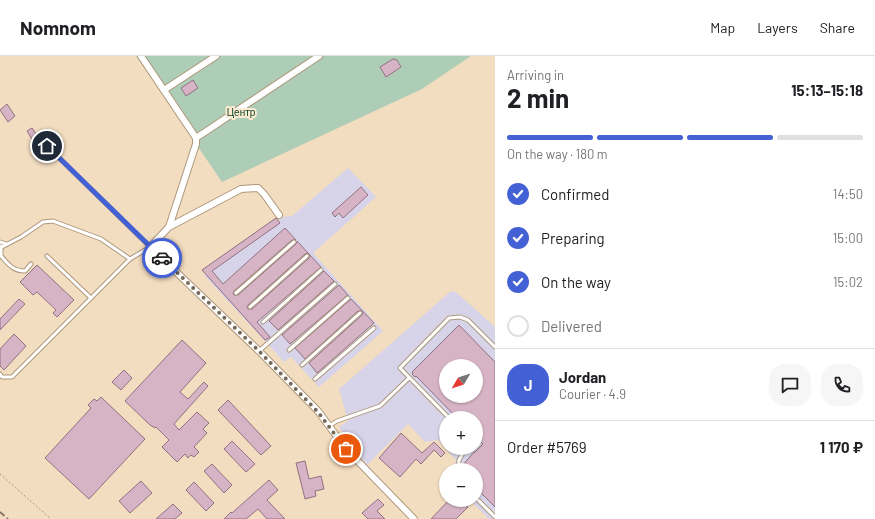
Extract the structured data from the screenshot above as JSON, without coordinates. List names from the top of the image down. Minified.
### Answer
{"parks":["Центр"],"north":"bottom left","page":{"header":"Nomnom","nav":["Map","Layers","Share"],"heading":["2 min","Arriving in","15:13–15:18"],"panel":["Jordan","Courier · 4.9","Order #5769","1 170 ₽"],"bar":"On the way · 180 m","list":[["Confirmed","14:50"],["Preparing","15:00"],["On the way","15:02"],"Delivered"],"map_buttons":["+","−"],"round":"J"}}
